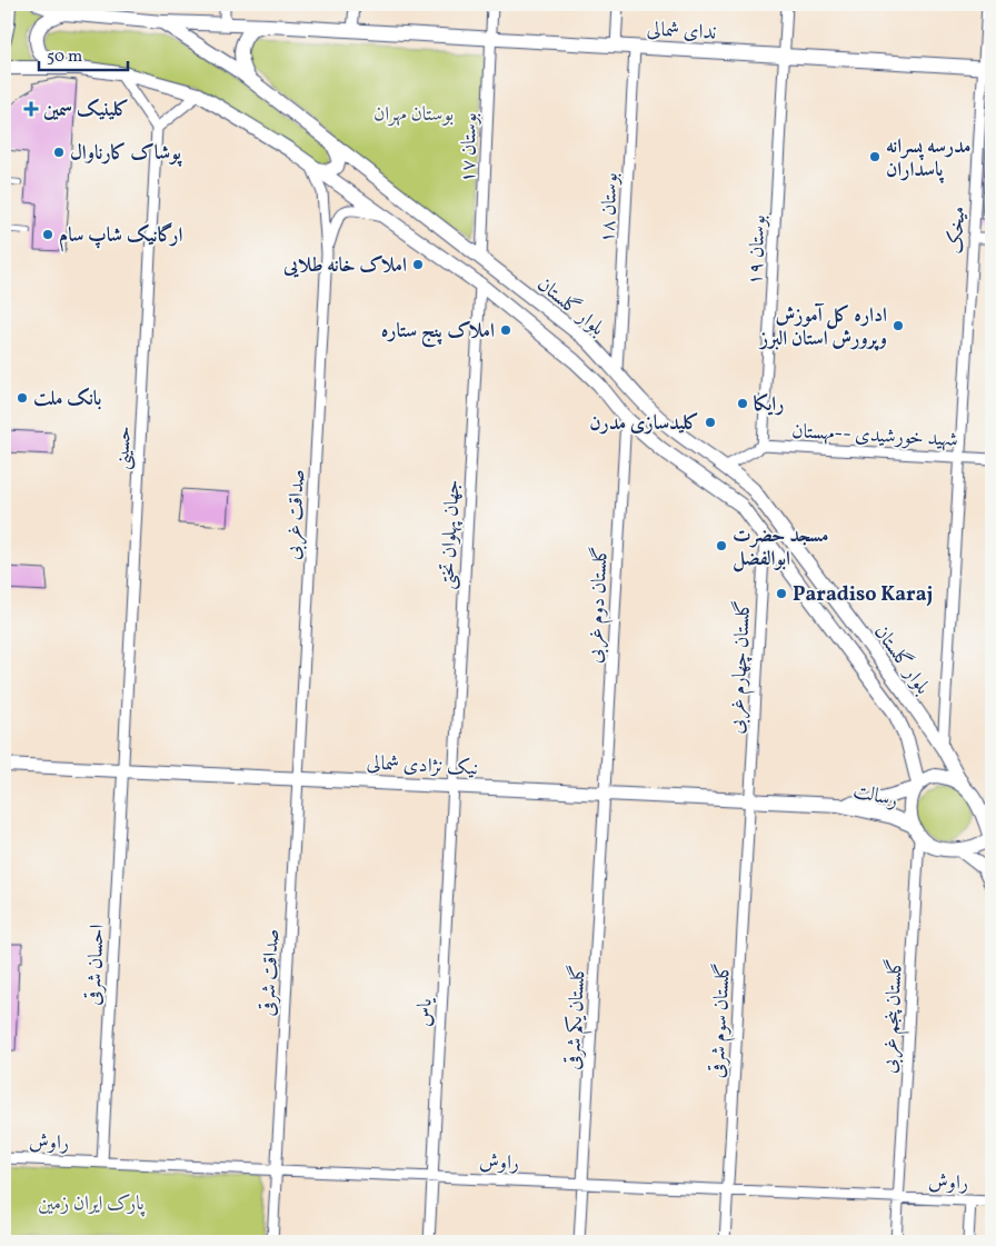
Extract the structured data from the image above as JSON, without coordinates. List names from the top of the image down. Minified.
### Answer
{"streets":{"main road":["ندای شمالی","بلوار گلستان","نیک نژادی شمالی","رسالت"],"street":["بوستان ۱۷","بوستان ۱۸","میخک","بوستان ۱۹","شهید خورشیدی --مهستان","حسینی","صداقت غربی","جهان پهلوان تختی","گلستان دوم غربی","گلستان چهارم غربی","احسان شرقی","صداقت شرقی","یاس","گلستان پنجم غربی","گلستان یکم شرقی","گلستان سوم شرقی","راوش"]},"crossings":[["ندای شمالی","بوستان ۱۷"],["ندای شمالی","بوستان ۱۸"],["ندای شمالی","میخک"],["ندای شمالی","بوستان ۱۹"],["ندای شمالی","بلوار گلستان"],["بوستان ۱۷","بلوار گلستان"],["بوستان ۱۸","بلوار گلستان"],["میخک","بلوار گلستان"],["میخک","شهید خورشیدی --مهستان"],["بوستان ۱۹","شهید خورشیدی --مهستان"],["بلوار گلستان","شهید خورشیدی --مهستان"],["بلوار گلستان","صداقت غربی"],["بلوار گلستان","جهان پهلوان تختی"],["بلوار گلستان","گلستان دوم غربی"],["بلوار گلستان","گلستان چهارم غربی"],["بلوار گلستان","رسالت"],["بلوار گلستان","گلستان پنجم غربی"],["حسینی","نیک نژادی شمالی"],["حسینی","احسان شرقی"],["صداقت غربی","نیک نژادی شمالی"],["صداقت غربی","صداقت شرقی"],["جهان پهلوان تختی","نیک نژادی شمالی"],["جهان پهلوان تختی","یاس"],["گلستان دوم غربی","نیک نژادی شمالی"],["گلستان دوم غربی","گلستان یکم شرقی"],["گلستان چهارم غربی","نیک نژادی شمالی"],["گلستان چهارم غربی","گلستان سوم شرقی"],["نیک نژادی شمالی","رسالت"],["نیک نژادی شمالی","احسان شرقی"],["نیک نژادی شمالی","صداقت شرقی"],["نیک نژادی شمالی","یاس"],["نیک نژادی شمالی","گلستان یکم شرقی"],["نیک نژادی شمالی","گلستان سوم شرقی"],["رسالت","گلستان پنجم غربی"],["احسان شرقی","راوش"],["صداقت شرقی","راوش"],["یاس","راوش"],["گلستان پنجم غربی","راوش"],["گلستان یکم شرقی","راوش"],["گلستان سوم شرقی","راوش"]],"parks":["بوستان مهران","پارک ایران زمین"],"places":{"health":["کلینیک سمین"],"other":["پوشاک کارناوال","مدرسه پسرانه پاسداران","ارگانیک شاپ سام","املاک خانه طلایی","اداره کل آموزش وپرورش استان البرز","املاک پنج ستاره","بانک ملت","رایکا","کلیدسازی مدرن","مسجد حضرت ابوالفضل","Paradiso Karaj"]},"scale_bar":"50 m"}
